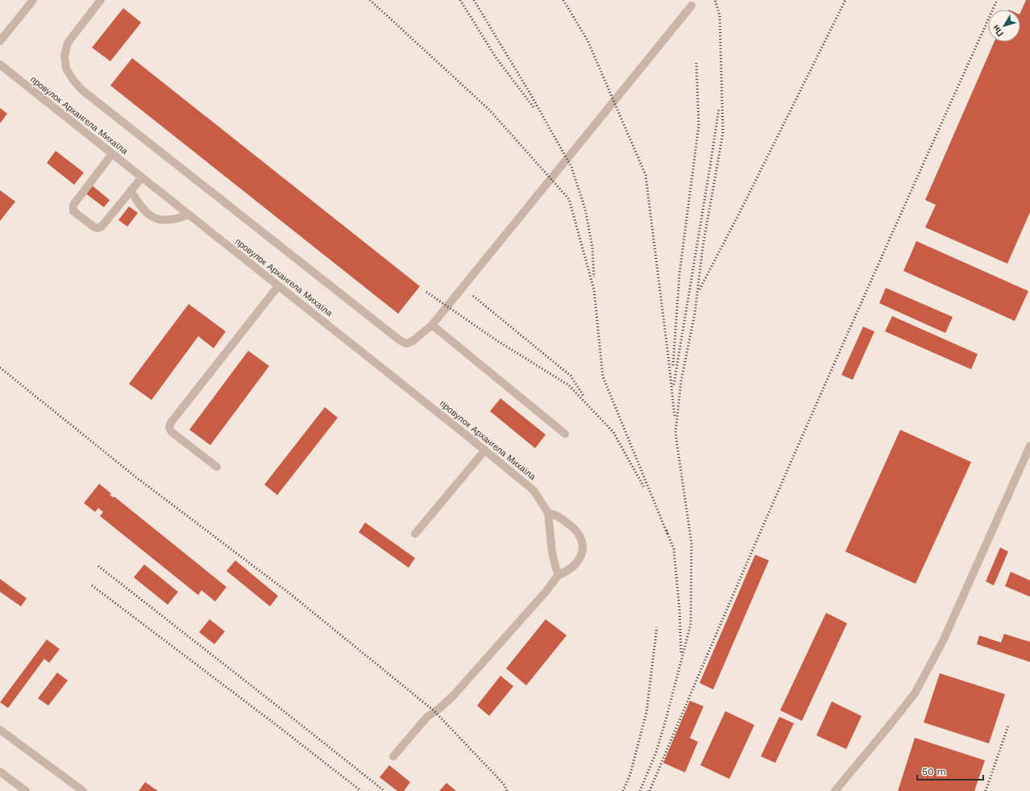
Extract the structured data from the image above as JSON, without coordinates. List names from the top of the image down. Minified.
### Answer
{"streets":{"street":["провулок Архангела Михаїла"]},"scale_bar":"50 m","north":"bottom left"}
